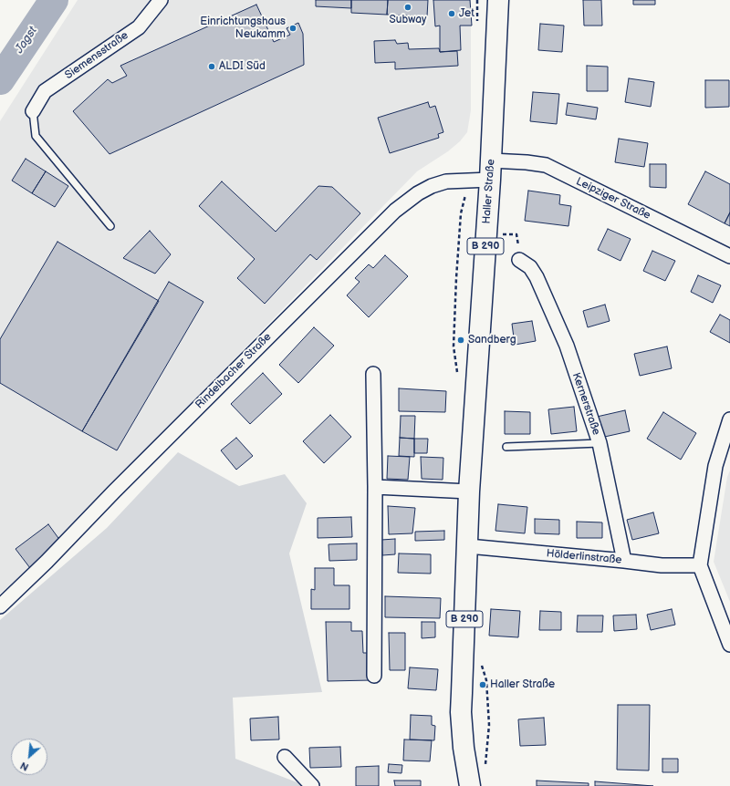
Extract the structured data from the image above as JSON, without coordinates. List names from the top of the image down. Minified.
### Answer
{"streets":{"main road":["Haller Straße","B 290"],"street":["Siemensstraße","Leipziger Straße","Rindelbacher Straße","Kernerstraße","Hölderlinstraße"]},"crossings":[["Haller Straße","Leipziger Straße"],["Haller Straße","Rindelbacher Straße"],["Haller Straße","Hölderlinstraße"],["Leipziger Straße","Rindelbacher Straße"],["Kernerstraße","Hölderlinstraße"]],"water":["Jagst"],"places":["Subway","Jet","Einrichtungshaus Neukamm","ALDI Süd","Sandberg","Haller Straße"],"north":"bottom left"}
